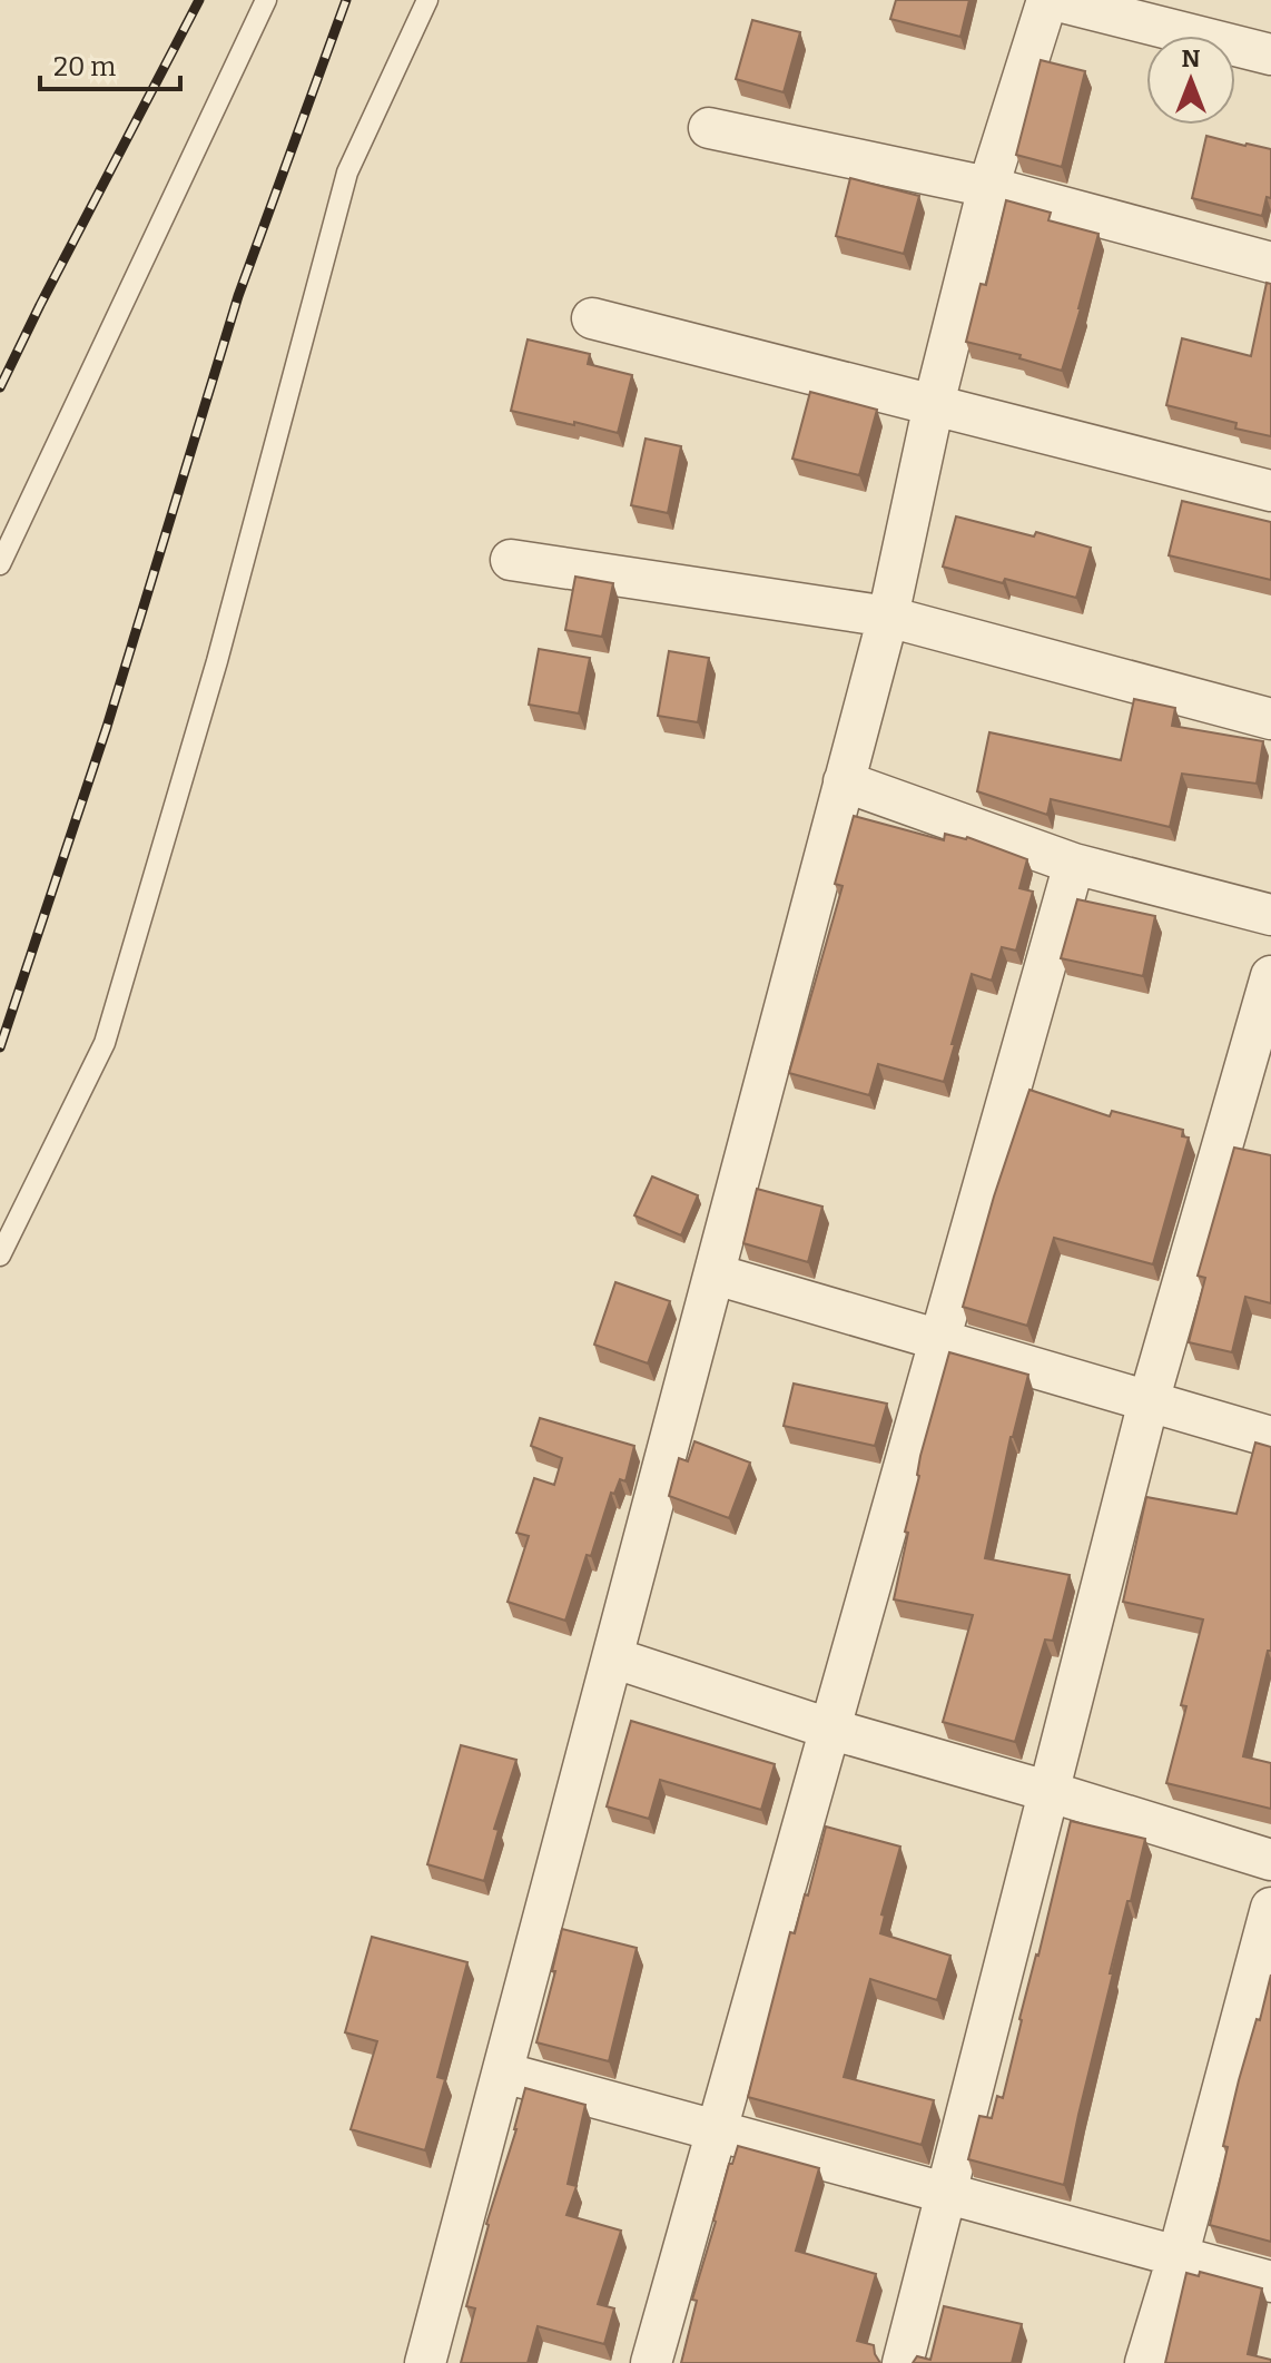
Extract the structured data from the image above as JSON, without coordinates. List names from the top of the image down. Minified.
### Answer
{"scale_bar":"20 m","north":"top"}
